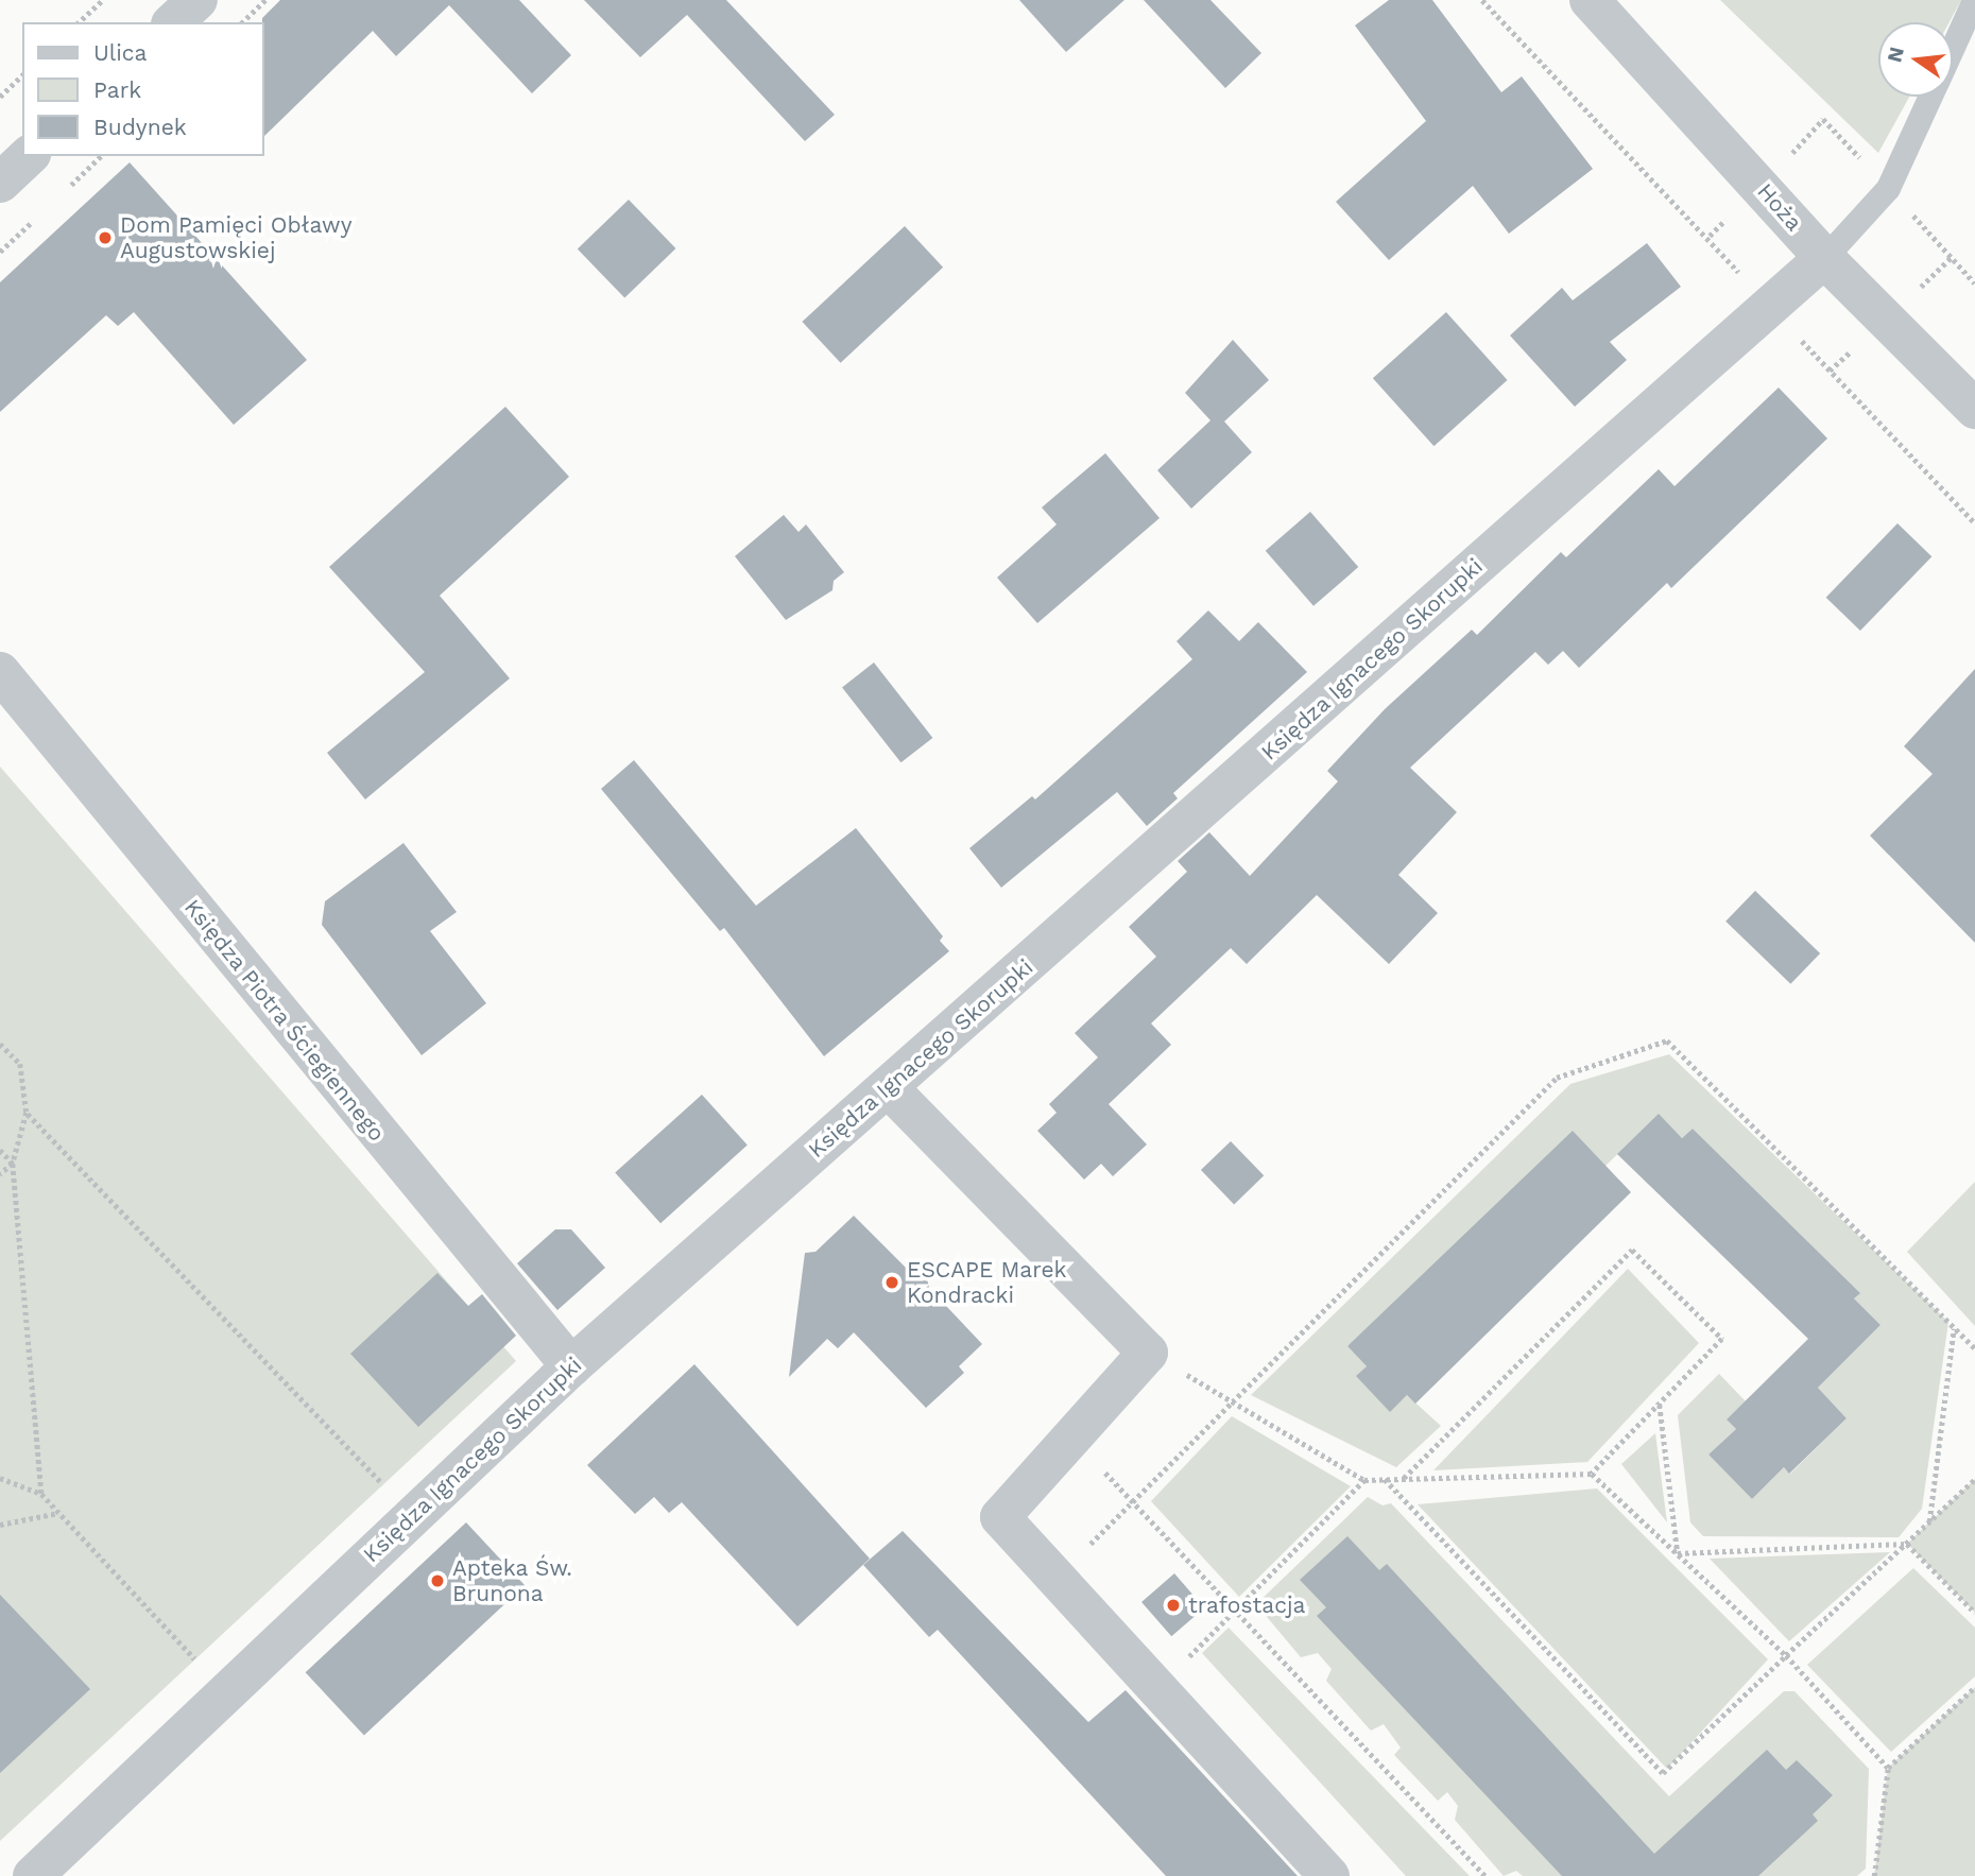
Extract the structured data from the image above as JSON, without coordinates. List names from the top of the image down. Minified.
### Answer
{"streets":{"street":["Hoża","Księdza Ignacego Skorupki","Księdza Piotra Ściegiennego"]},"crossings":[["Hoża","Księdza Ignacego Skorupki"],["Księdza Ignacego Skorupki","Księdza Piotra Ściegiennego"]],"places":["Dom Pamięci Obławy Augustowskiej","ESCAPE Marek Kondracki","Apteka Św. Brunona","trafostacja"],"legend":["Ulica","Park","Budynek"],"north":"left"}
